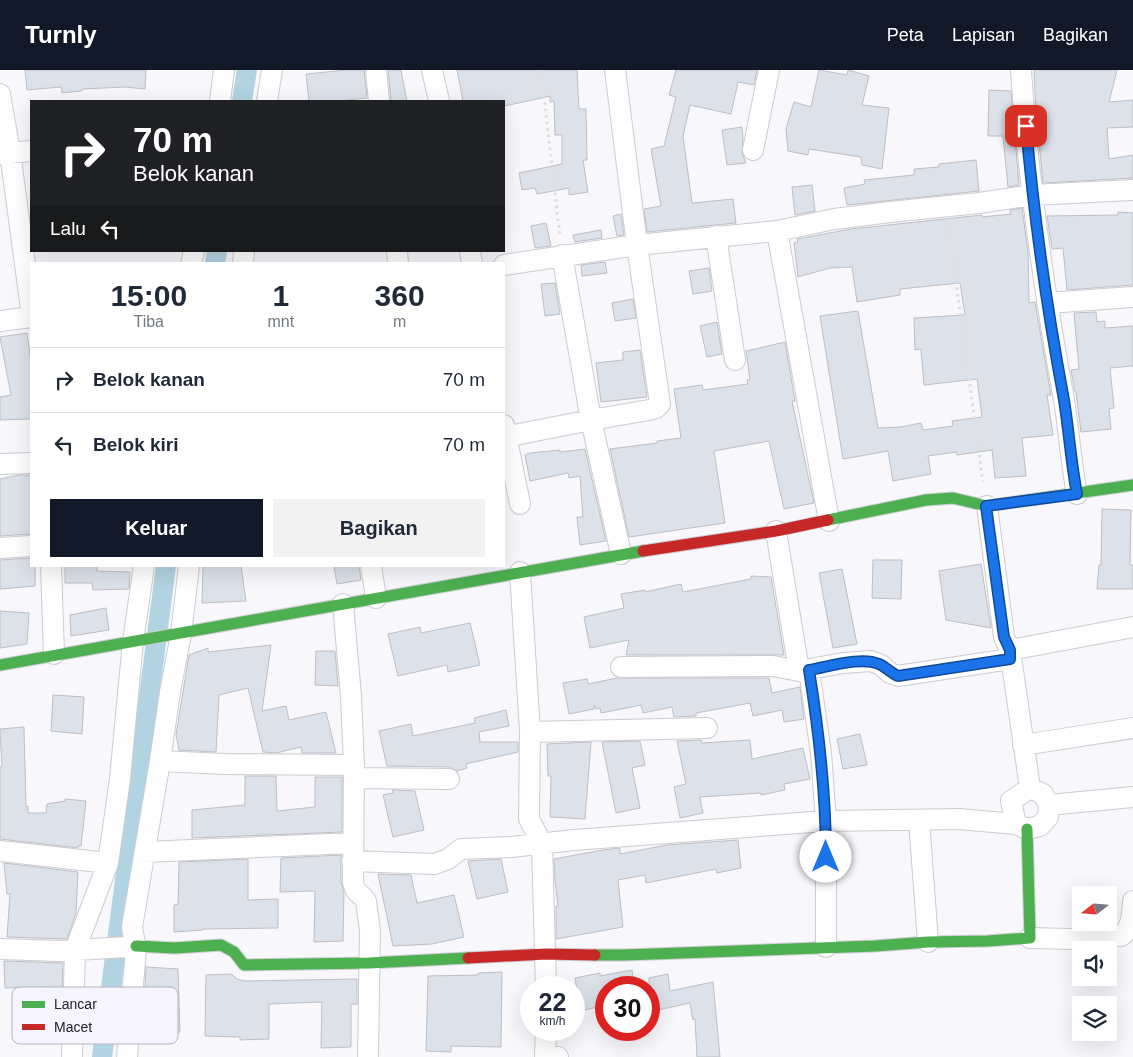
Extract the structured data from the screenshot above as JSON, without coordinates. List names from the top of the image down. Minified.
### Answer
{"legend":["Lancar","Macet"],"north":"left","page":{"header":"Turnly","nav":["Peta","Lapisan","Bagikan"],"turn":["70 m","Belok kanan"],"then":"Lalu","eta":["15:00","Tiba","1","mnt","360","m"],"list":[{"name":"Belok kanan","value":"70 m"},{"name":"Belok kiri","value":"70 m"}],"buttons":["Keluar","Bagikan"],"speed":"22 km/h","limit":"30"}}
